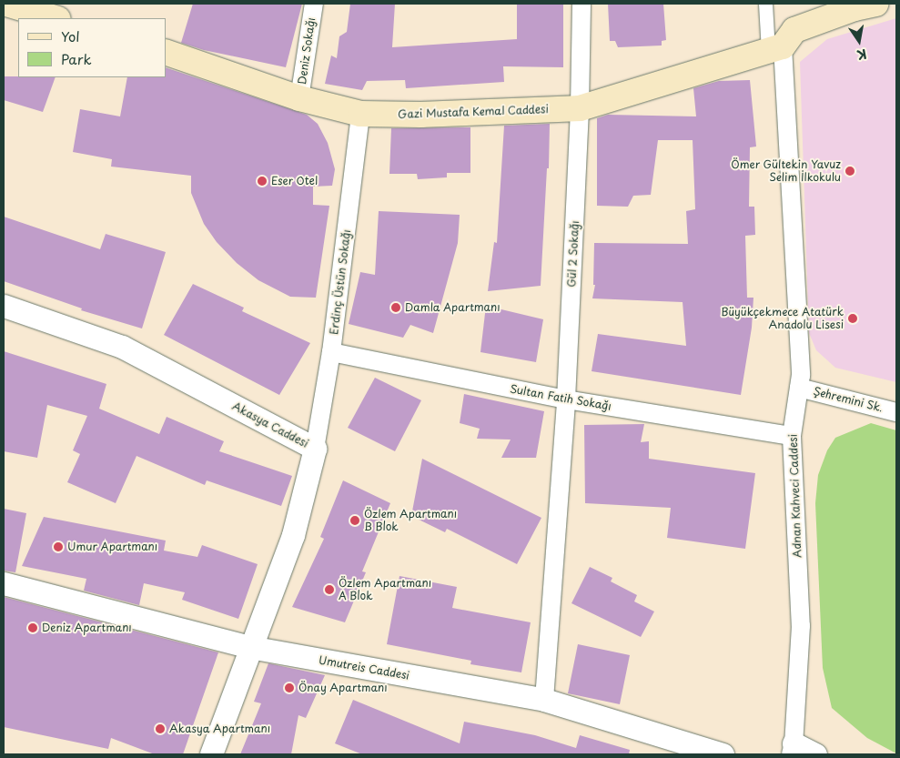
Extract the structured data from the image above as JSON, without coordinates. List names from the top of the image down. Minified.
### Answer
{"streets":{"main road":["Gazi Mustafa Kemal Caddesi"],"street":["Deniz Sokağı","Gül 2 Sokağı","Erdinç Üstün Sokağı","Sultan Fatih Sokağı","Şehremini Sk.","Akasya Caddesi","Adnan Kahveci Caddesi","Umutreis Caddesi"]},"crossings":[["Deniz Sokağı","Gazi Mustafa Kemal Caddesi"],["Gazi Mustafa Kemal Caddesi","Gül 2 Sokağı"],["Gazi Mustafa Kemal Caddesi","Erdinç Üstün Sokağı"],["Gazi Mustafa Kemal Caddesi","Adnan Kahveci Caddesi"],["Gül 2 Sokağı","Sultan Fatih Sokağı"],["Gül 2 Sokağı","Umutreis Caddesi"],["Erdinç Üstün Sokağı","Sultan Fatih Sokağı"],["Erdinç Üstün Sokağı","Akasya Caddesi"],["Sultan Fatih Sokağı","Adnan Kahveci Caddesi"],["Şehremini Sk.","Adnan Kahveci Caddesi"],["Akasya Caddesi","Umutreis Caddesi"]],"places":["Ömer Gültekin Yavuz Selim İlkokulu","Eser Otel","Damla Apartmanı","Büyükçekmece Atatürk Anadolu Lisesi","Özlem Apartmanı B Blok","Umur Apartmanı","Özlem Apartmanı A Blok","Deniz Apartmanı","Önay Apartmanı","Akasya Apartmanı"],"legend":["Yol","Park"],"north":"bottom"}
